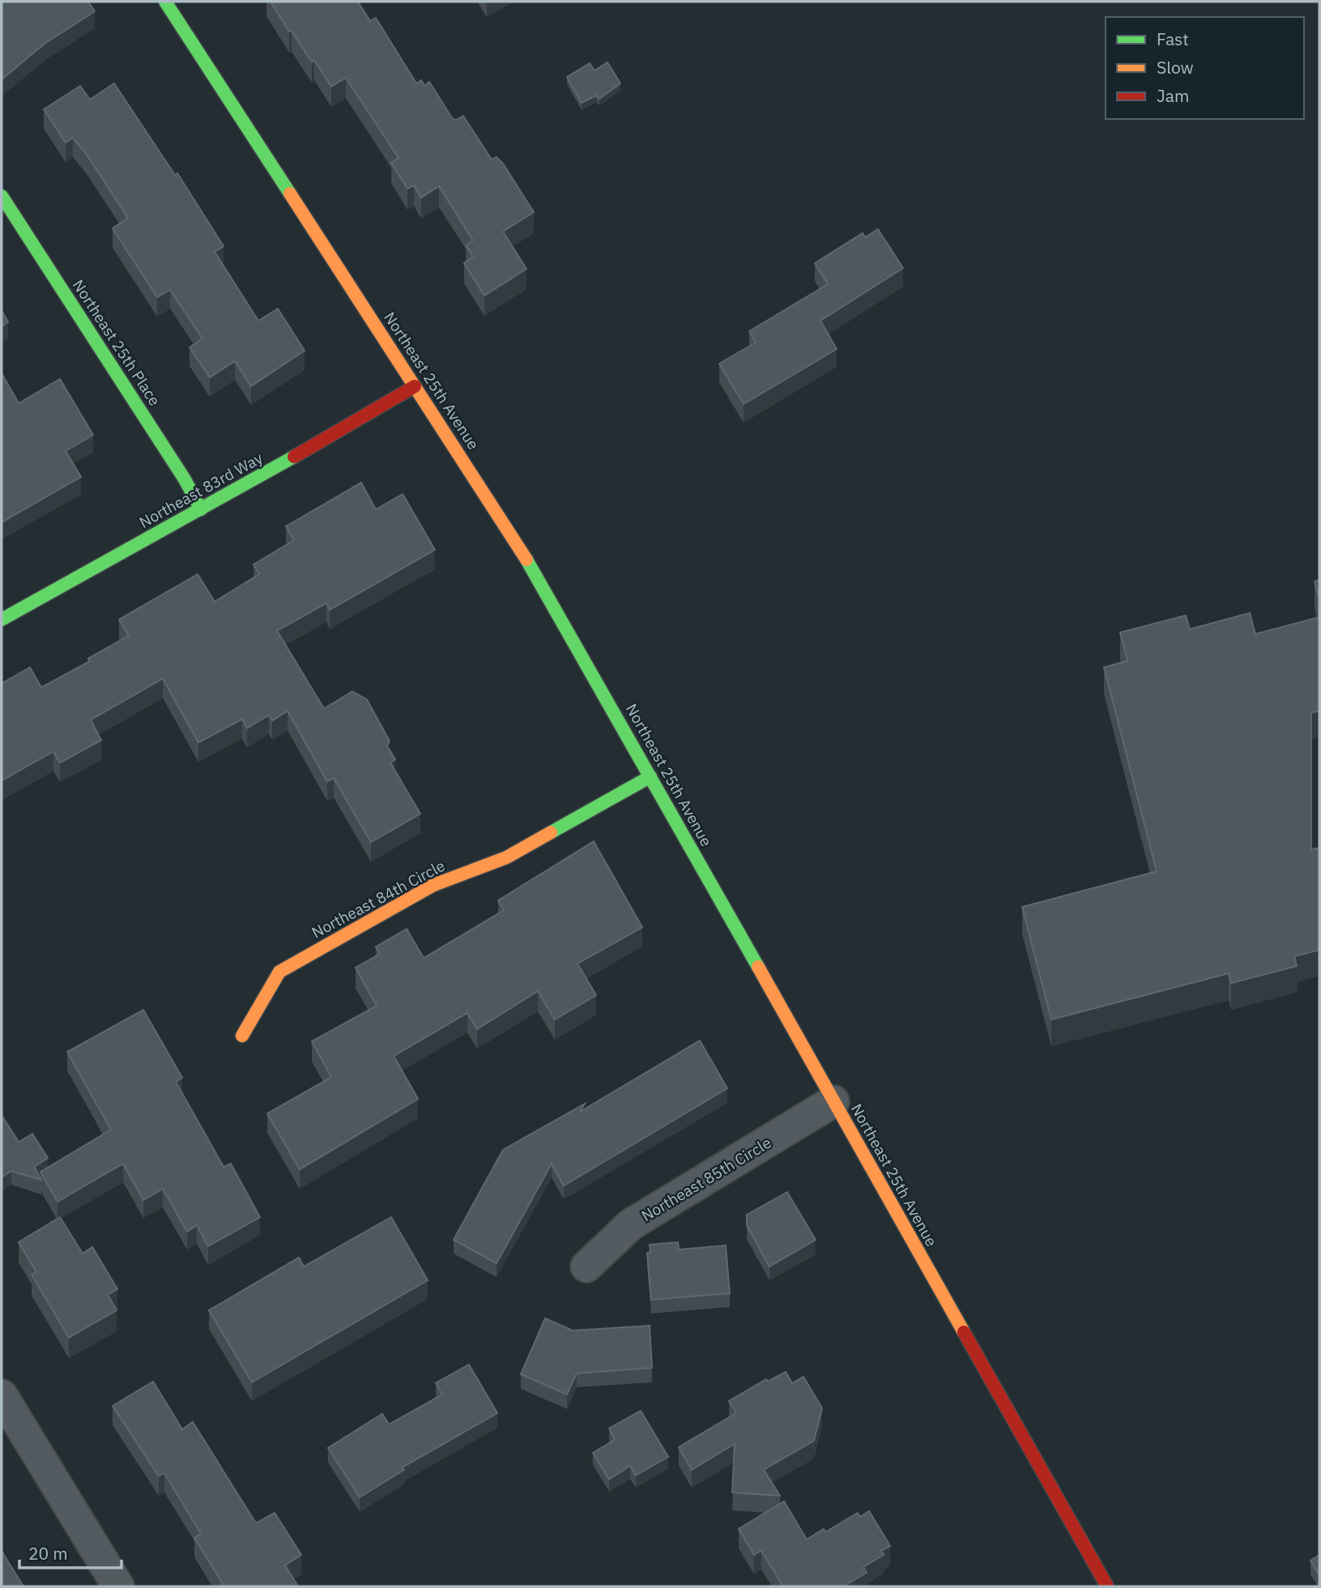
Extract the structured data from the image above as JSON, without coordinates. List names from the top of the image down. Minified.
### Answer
{"streets":{"street":["Northeast 25th Place","Northeast 25th Avenue","Northeast 83rd Way","Northeast 84th Circle","Northeast 85th Circle"]},"crossings":[["Northeast 25th Place","Northeast 83rd Way"],["Northeast 25th Avenue","Northeast 83rd Way"],["Northeast 25th Avenue","Northeast 84th Circle"],["Northeast 25th Avenue","Northeast 85th Circle"]],"legend":["Fast","Slow","Jam"],"scale_bar":"20 m"}
